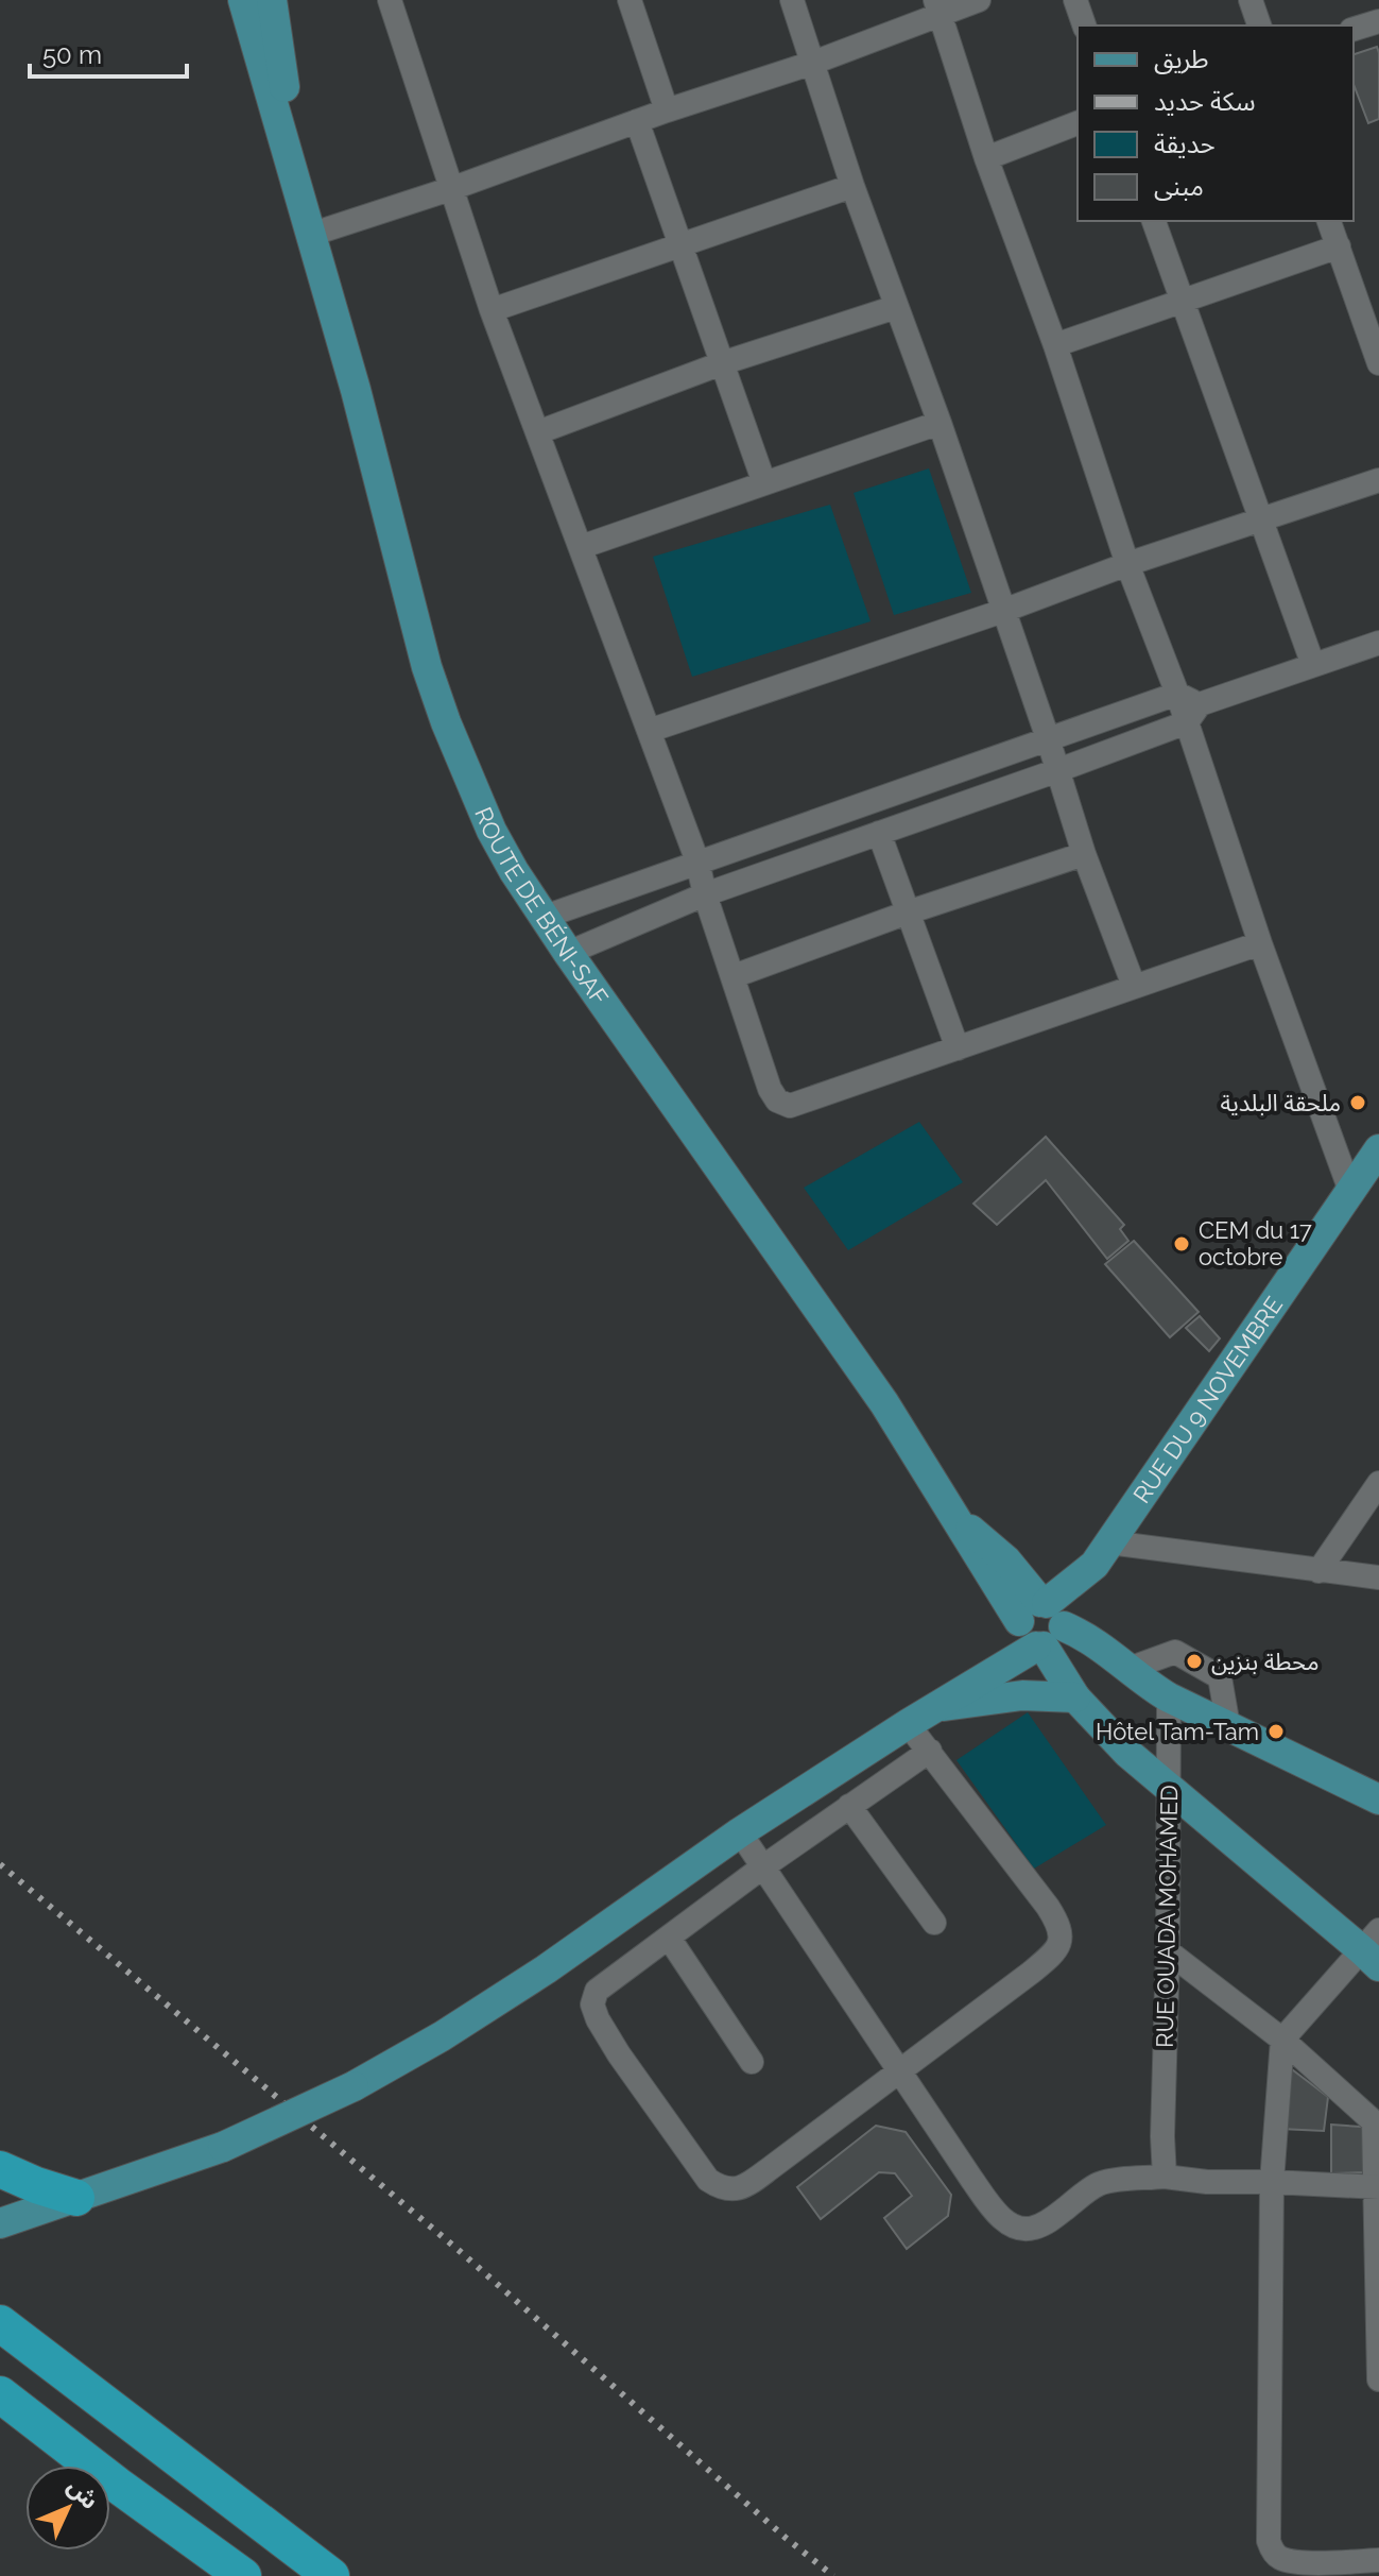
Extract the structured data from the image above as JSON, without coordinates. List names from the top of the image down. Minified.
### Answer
{"streets":{"main road":["ROUTE DE BÉNI-SAF","RUE DU 9 NOVEMBRE"],"street":["RUE OUADA MOHAMED"]},"crossings":[["ROUTE DE BÉNI-SAF","RUE DU 9 NOVEMBRE"]],"places":["ملحقة البلدية","CEM du 17 octobre","محطة بنزين","Hôtel Tam-Tam"],"legend":["طريق","سكة حديد","حديقة","مبنى"],"scale_bar":"50 m","north":"top right"}
